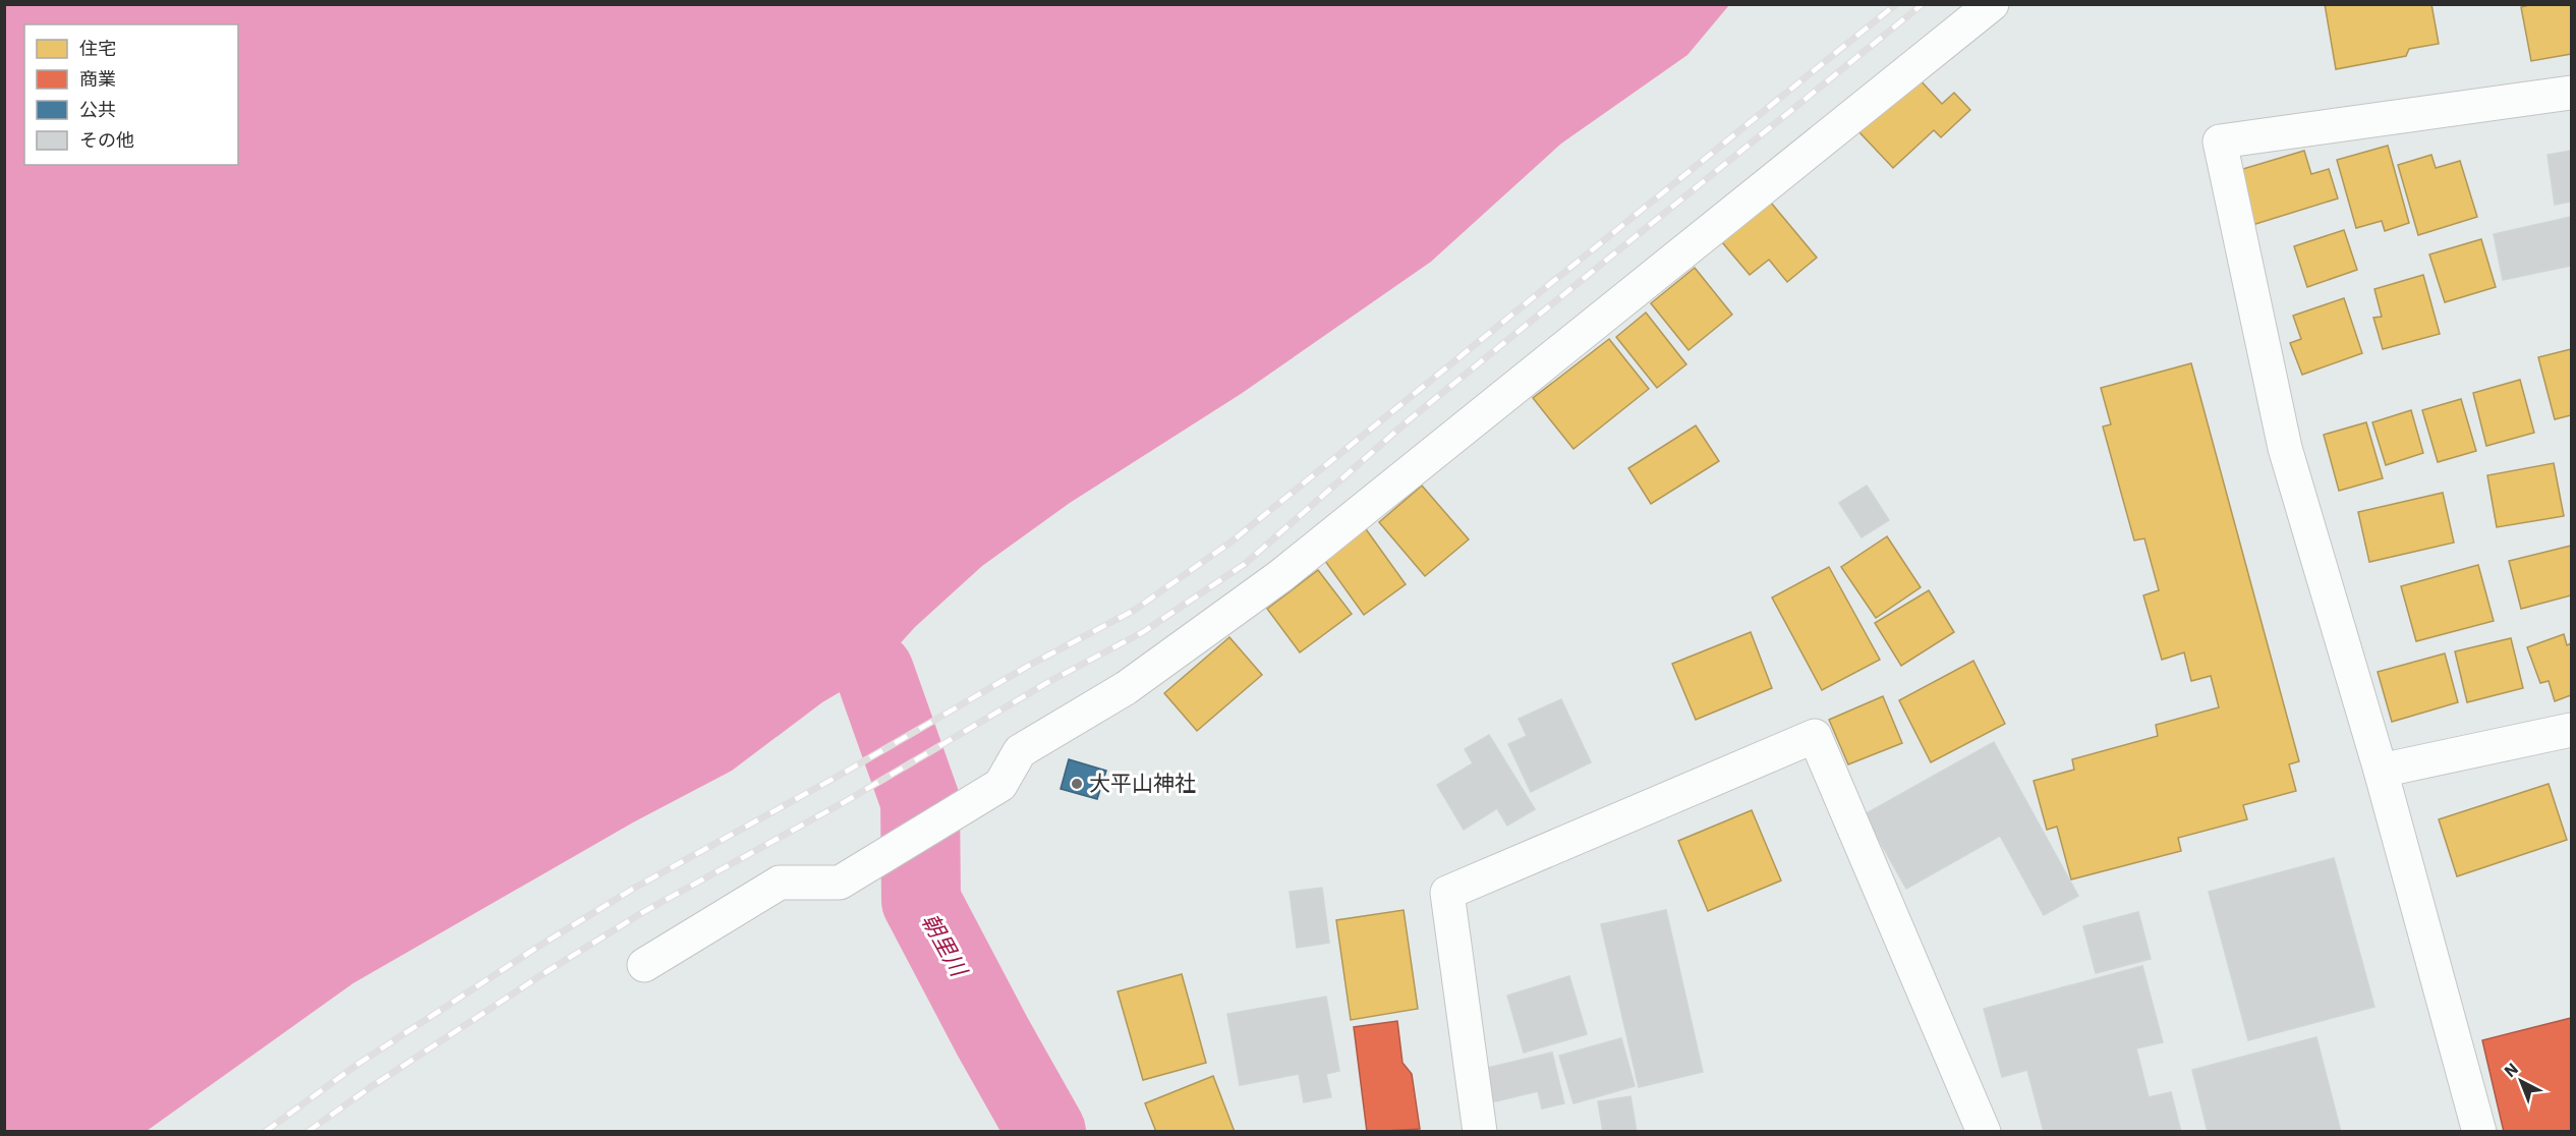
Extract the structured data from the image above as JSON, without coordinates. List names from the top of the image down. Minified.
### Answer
{"water":["朝里川"],"places":["大平山神社"],"legend":["住宅","商業","公共","その他"],"north":"top left"}
